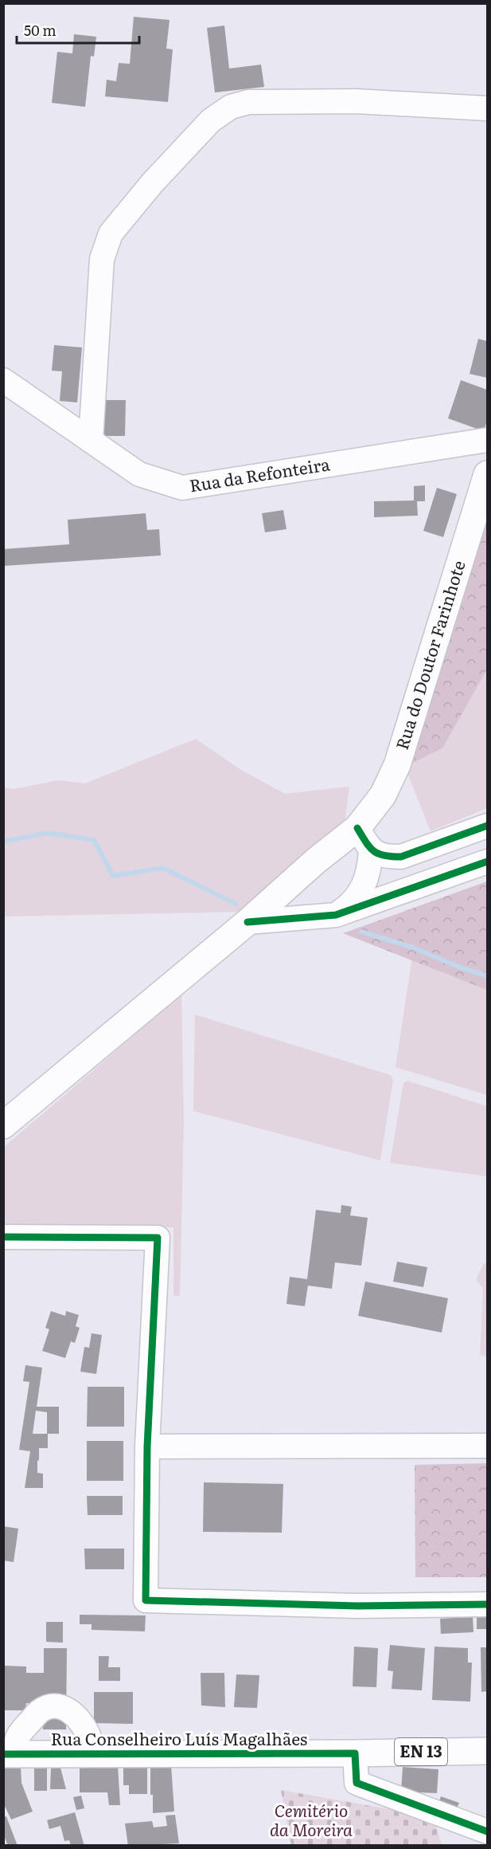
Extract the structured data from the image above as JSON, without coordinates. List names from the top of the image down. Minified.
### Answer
{"streets":{"main road":["Rua do Doutor Farinhote","Rua Conselheiro Luís Magalhães","EN 13"],"street":["Rua da Refonteira"]},"parks":["Cemitério da Moreira"],"scale_bar":"50 m"}
